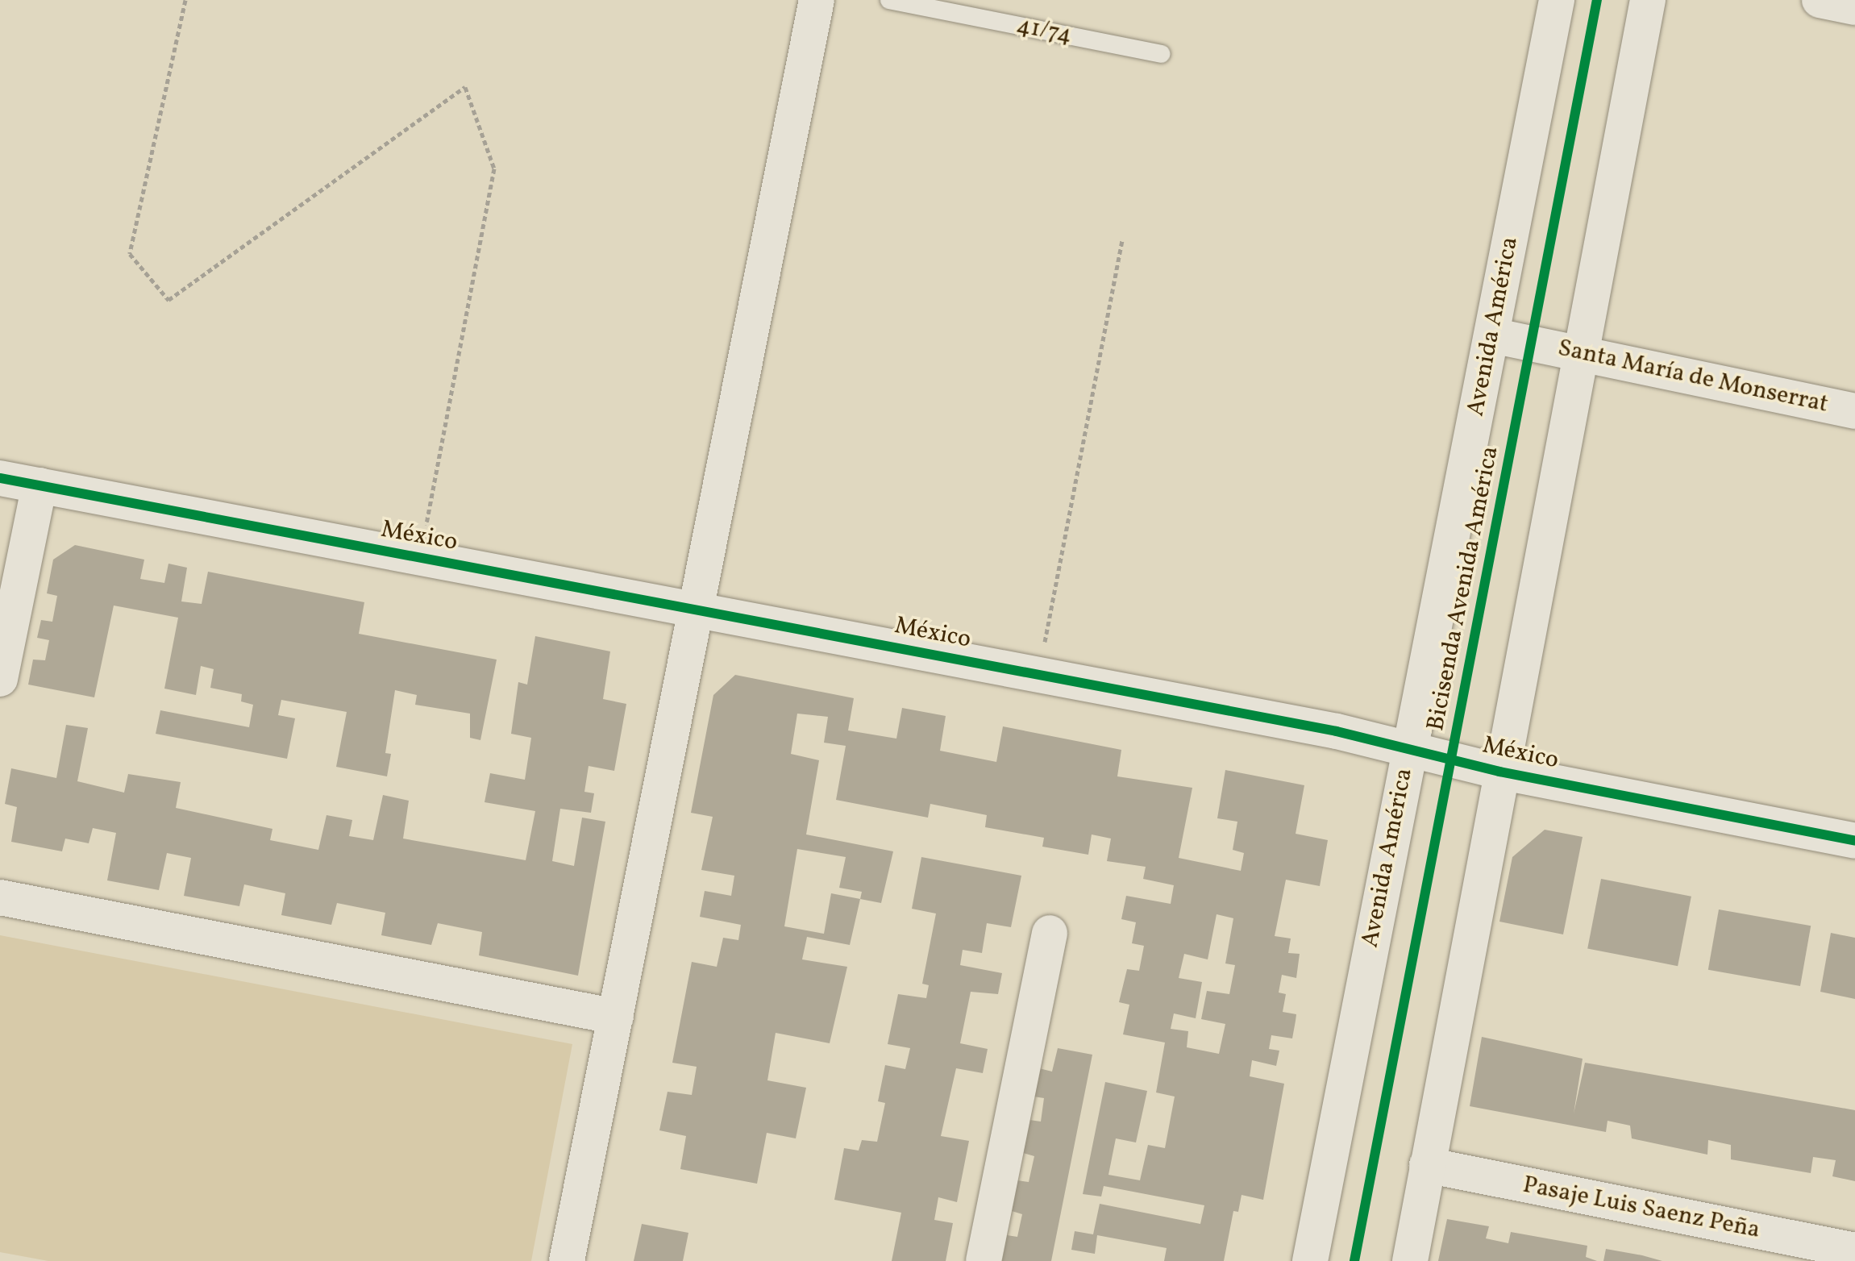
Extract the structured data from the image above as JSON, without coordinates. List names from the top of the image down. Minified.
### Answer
{"streets":{"street":["Avenida América","Santa María de Monserrat","México","Pasaje Luis Saenz Peña"],"lane":["41/74"],"cycle path":["Bicisenda Avenida América"]},"crossings":[["Avenida América","Santa María de Monserrat"],["Avenida América","México"]]}
